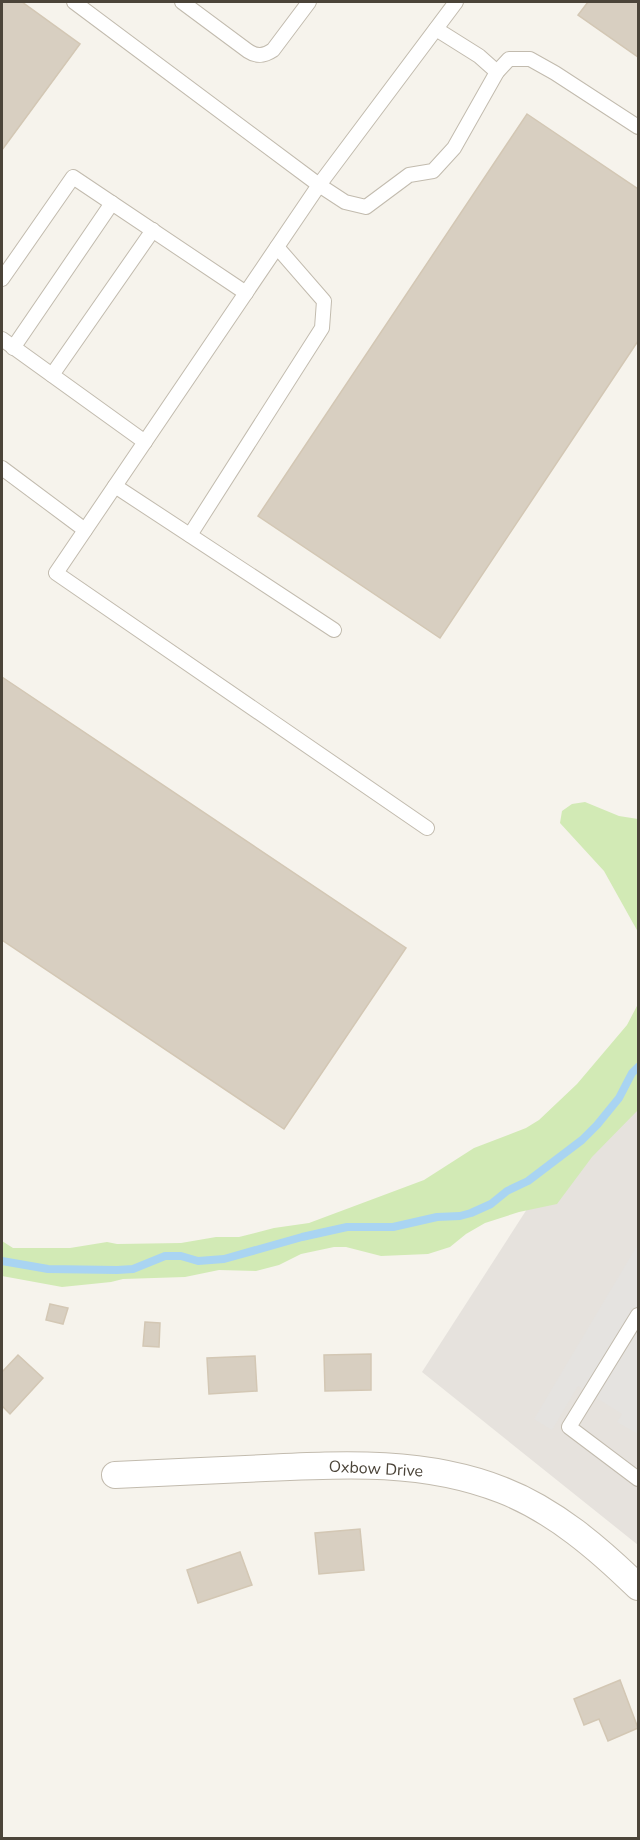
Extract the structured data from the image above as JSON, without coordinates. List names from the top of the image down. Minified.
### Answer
{"streets":{"street":["Oxbow Drive"]}}
